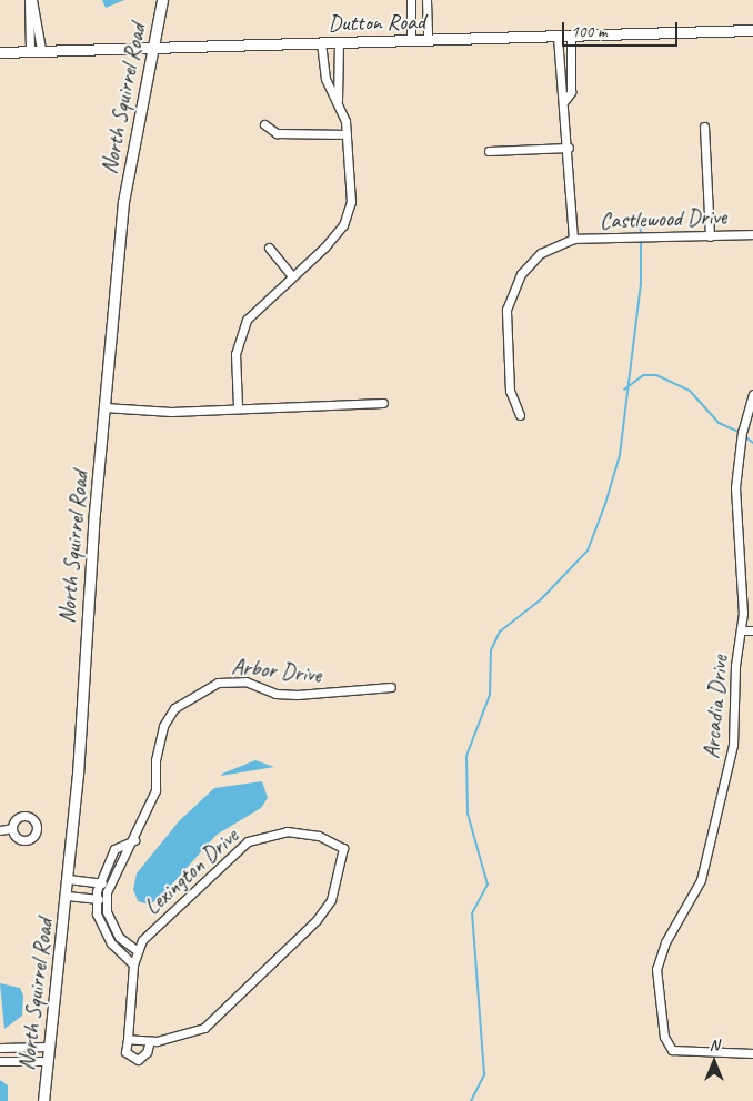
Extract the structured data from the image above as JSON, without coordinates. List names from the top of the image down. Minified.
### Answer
{"streets":{"street":["Dutton Road","North Squirrel Road","Castlewood Drive","Arbor Drive","Arcadia Drive","Lexington Drive"]},"crossings":[["Dutton Road","North Squirrel Road"],["Arbor Drive","Lexington Drive"]],"scale_bar":"100 m","north":"top"}
